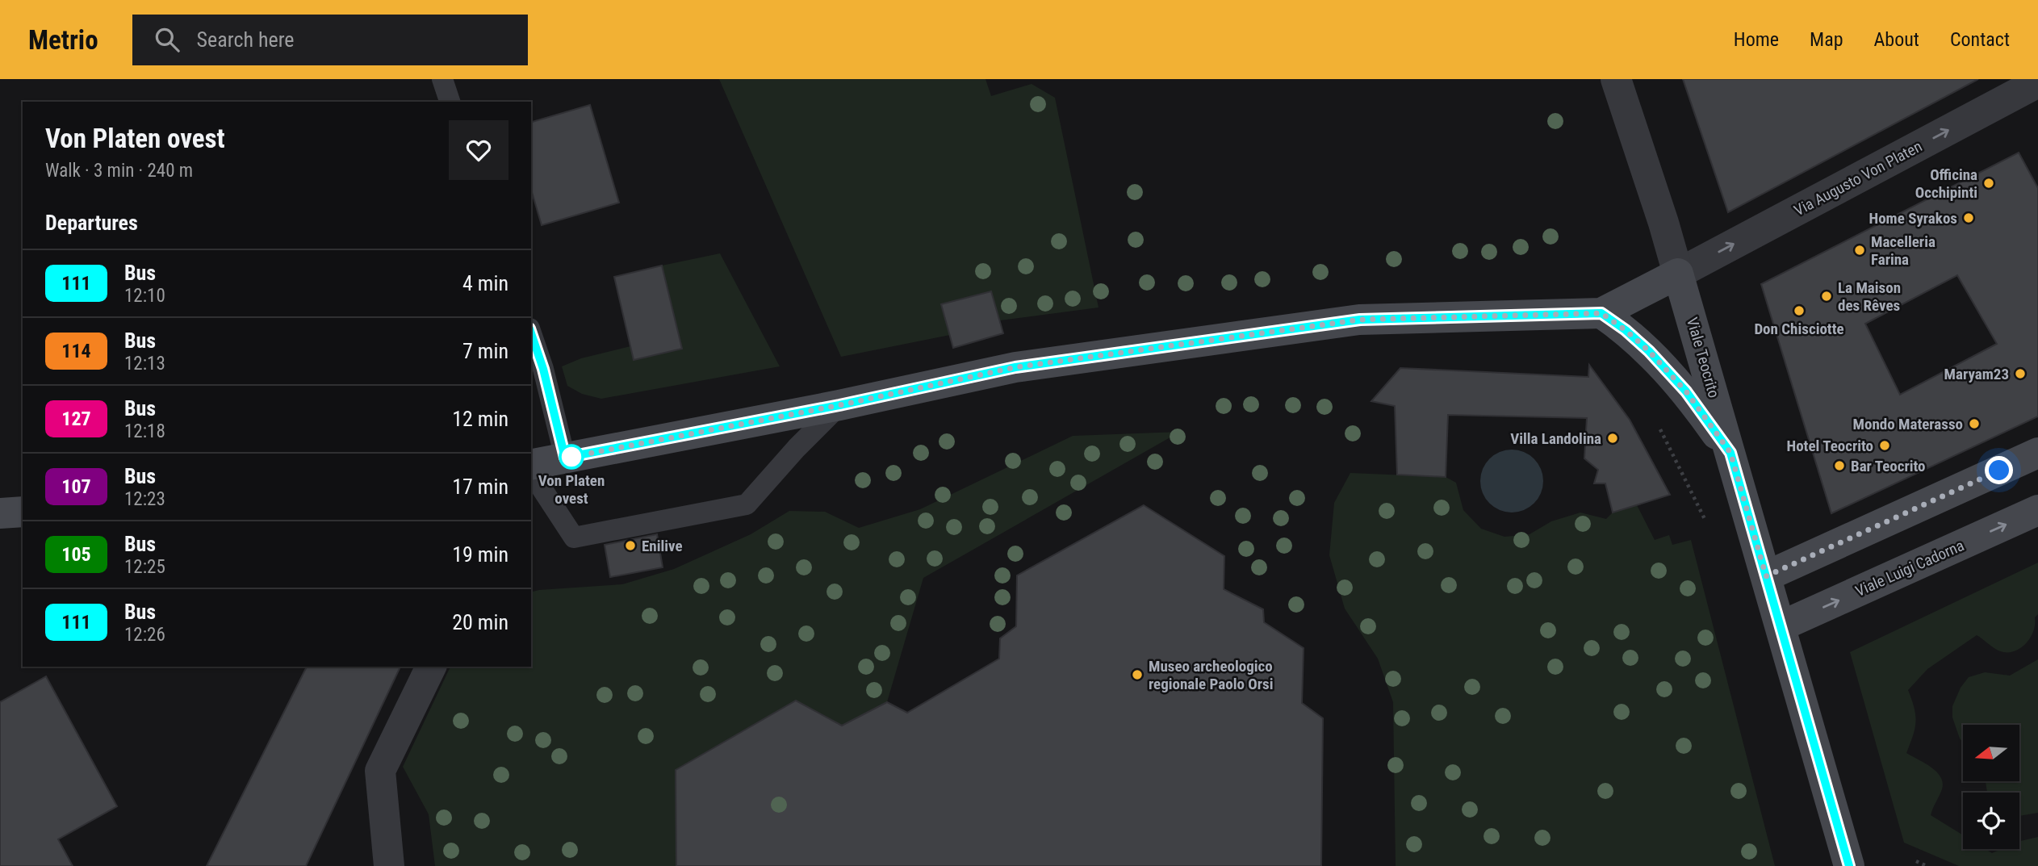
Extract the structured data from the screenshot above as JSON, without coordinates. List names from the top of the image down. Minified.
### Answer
{"streets":{"main road":["Viale Teocrito","Viale Luigi Cadorna"],"street":["Via Augusto Von Platen"]},"crossings":[["Via Augusto Von Platen","Viale Teocrito"],["Viale Teocrito","Viale Luigi Cadorna"]],"one_way":["Via Augusto Von Platen"],"places":["Officina Occhipinti","Home Syrakos","Macelleria Farina","La Maison des Rêves","Don Chisciotte","Maryam23","Mondo Materasso","Villa Landolina","Hotel Teocrito","Von Platen ovest","Bar Teocrito","Enilive","Museo archeologico regionale Paolo Orsi"],"lines":["bus line 111"],"north":"left","page":{"header":"Metrio","search":"Search here","nav":["Home","Map","About","Contact"],"heading":[["Von Platen ovest","Walk · 3 min · 240 m"],"Departures"],"list":[{"mark":"111","name":"Bus","note":"12:10","value":"4 min"},{"mark":"114","name":"Bus","note":"12:13","value":"7 min"},{"mark":"127","name":"Bus","note":"12:18","value":"12 min"},{"mark":"107","name":"Bus","note":"12:23","value":"17 min"},{"mark":"105","name":"Bus","note":"12:25","value":"19 min"},{"mark":"111","name":"Bus","note":"12:26","value":"20 min"}]}}
